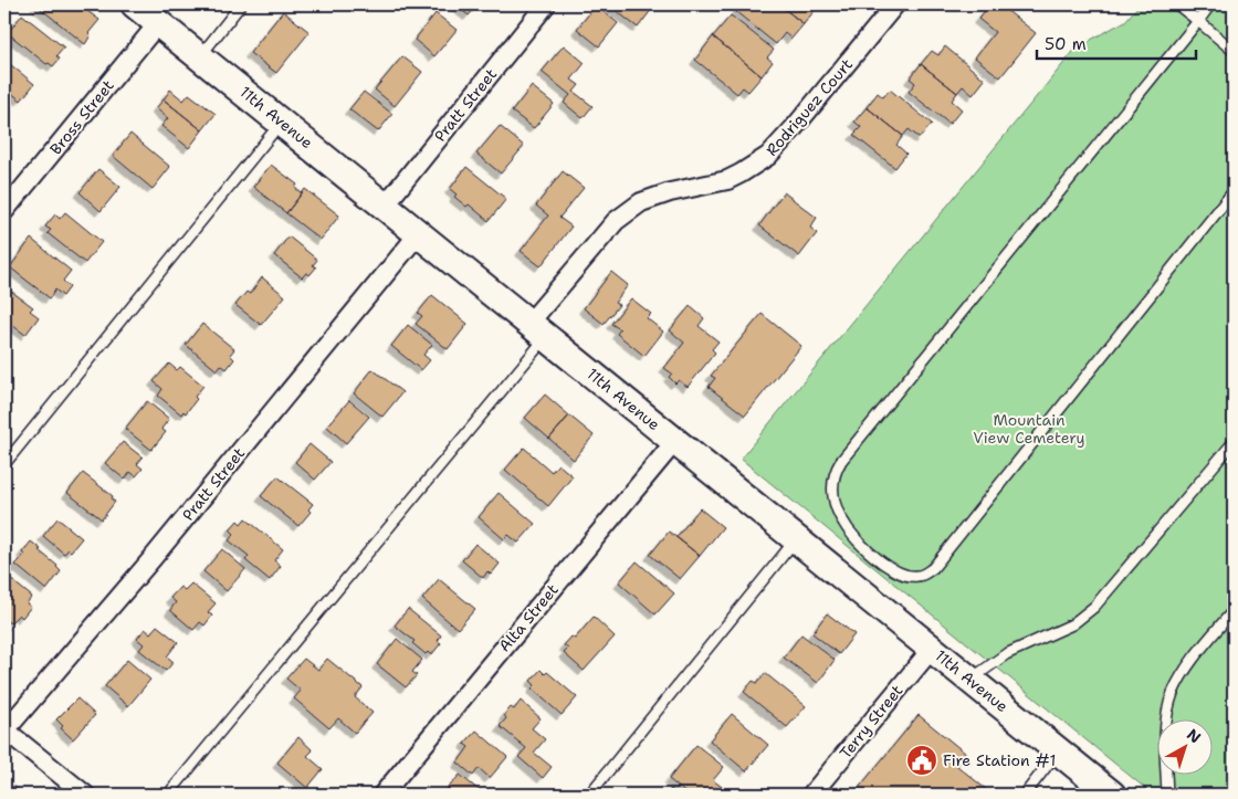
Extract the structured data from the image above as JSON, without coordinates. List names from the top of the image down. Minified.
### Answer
{"streets":{"street":["Pratt Street","Rodriguez Court","Bross Street","11th Avenue","Alta Street","Terry Street"]},"crossings":[["Pratt Street","11th Avenue"],["Rodriguez Court","11th Avenue"],["Bross Street","11th Avenue"],["11th Avenue","Alta Street"],["11th Avenue","Terry Street"]],"parks":["Mountain View Cemetery"],"places":{"public building":["Fire Station #1"]},"scale_bar":"50 m","north":"top right"}
